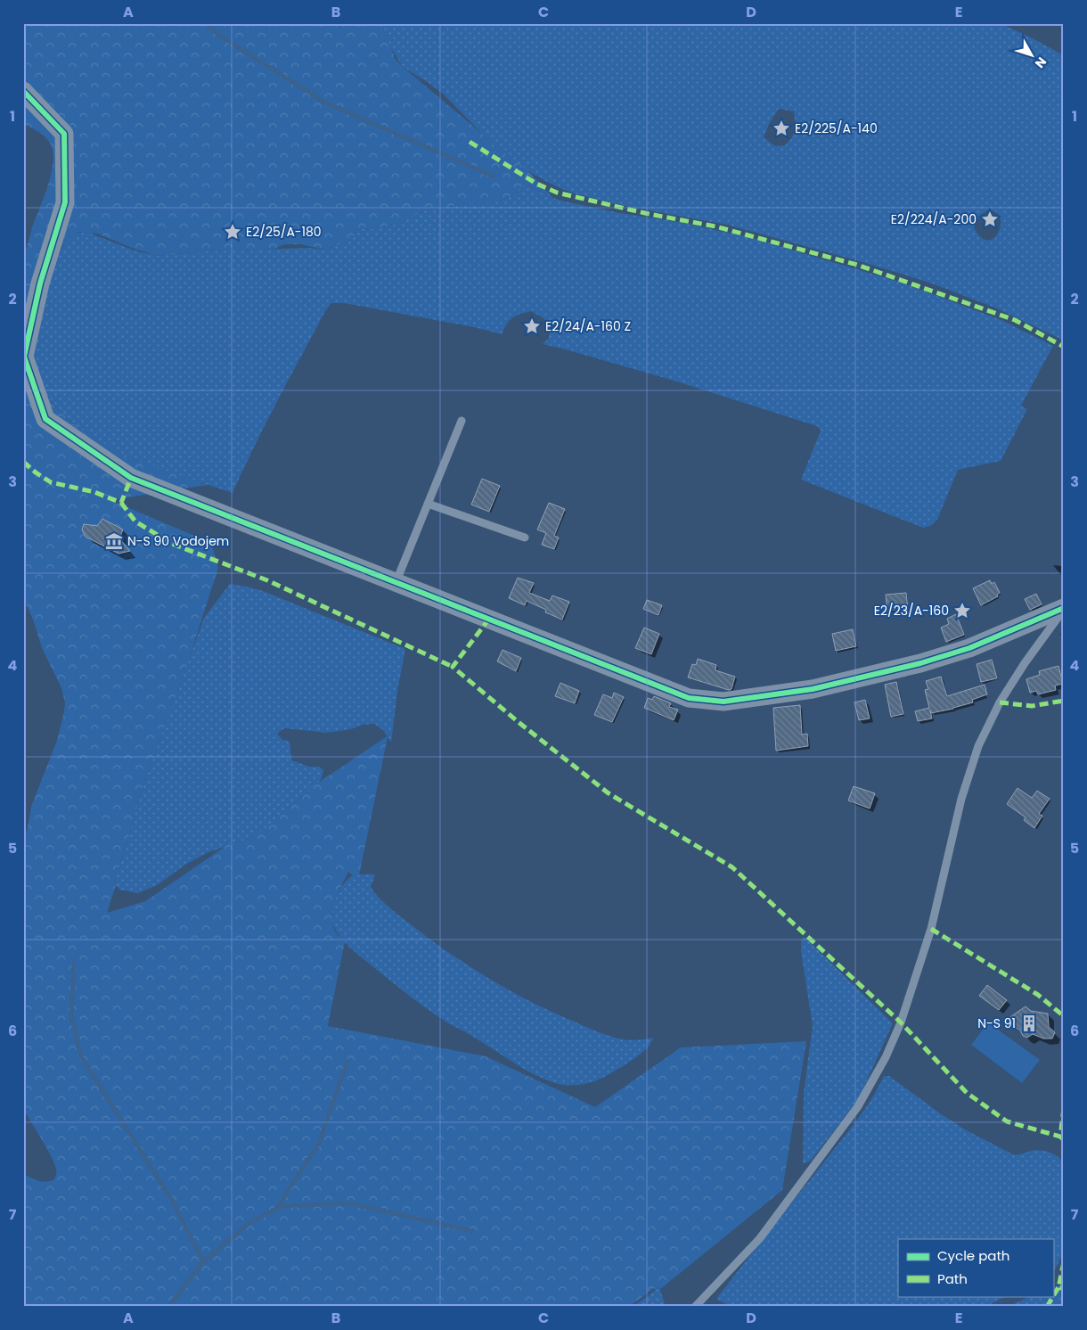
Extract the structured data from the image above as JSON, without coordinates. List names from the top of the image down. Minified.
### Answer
{"places":{"place":["E2/225/A-140","E2/224/A-200","E2/25/A-180","E2/24/A-160 Z","E2/23/A-160"],"museum":["N-S 90 Vodojem"],"building":["N-S 91"]},"legend":["Cycle path","Path"],"north":"bottom right","grid":{"columns":["A","B","C","D","E"],"rows":["1","2","3","4","5","6","7"]}}
